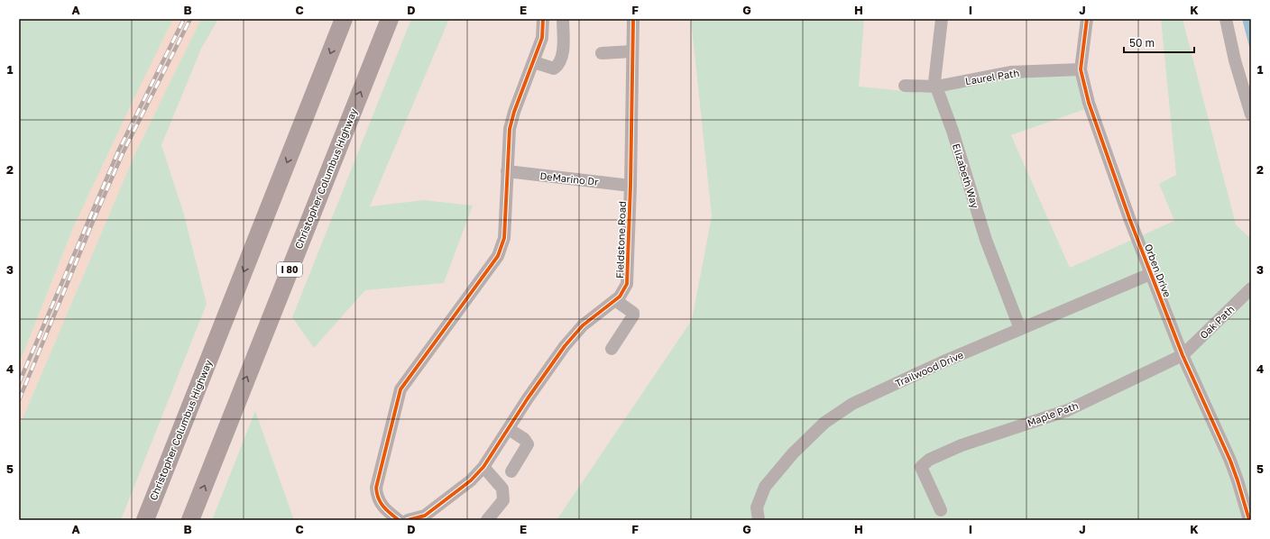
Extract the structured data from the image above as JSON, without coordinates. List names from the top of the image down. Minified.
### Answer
{"streets":{"highway":["Christopher Columbus Highway","I 80"],"street":["Laurel Path","Elizabeth Way","DeMarino Dr","Fieldstone Road","Orben Drive","Oak Path","Trailwood Drive","Maple Path"]},"crossings":[["Laurel Path","Elizabeth Way"],["Laurel Path","Orben Drive"],["Elizabeth Way","Trailwood Drive"],["DeMarino Dr","Fieldstone Road"],["Orben Drive","Oak Path"],["Orben Drive","Trailwood Drive"],["Orben Drive","Maple Path"],["Oak Path","Maple Path"]],"scale_bar":"50 m","grid":{"columns":["A","B","C","D","E","F","G","H","I","J","K"],"rows":["1","2","3","4","5"]}}
